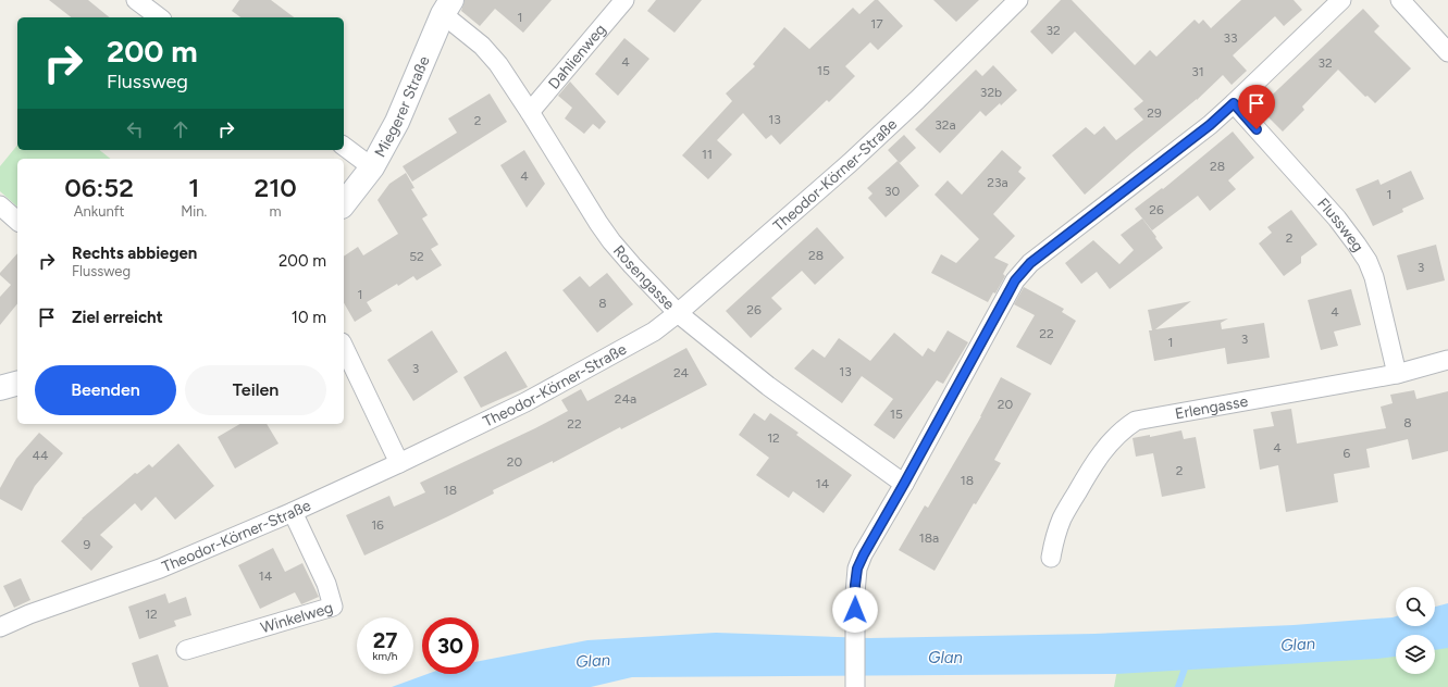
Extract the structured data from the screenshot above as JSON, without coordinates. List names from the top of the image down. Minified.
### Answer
{"streets":{"main road":["Miegerer Straße"],"street":["Dahlienweg","Theodor-Körner-Straße","Flussweg","Rosengasse","Erlengasse","Winkelweg"]},"crossings":[["Dahlienweg","Rosengasse"],["Miegerer Straße","Rosengasse"],["Theodor-Körner-Straße","Rosengasse"],["Theodor-Körner-Straße","Winkelweg"],["Flussweg","Erlengasse"]],"water":["Glan"],"house_numbers":["1","17","32","33","4","32","15","31","32b","29","13","2","32a","11","28","4","23a","30","1","26","2","28","52","3","1","8","26","4","22","3","1","3","13","24","24a","20","15","8","22","12","4","6","44","20","2","18","14","18","16","18a","9","14","12"],"page":{"turn":["200 m","Flussweg"],"eta":["06:52","Ankunft","1","Min.","210","m"],"list":[{"name":"Rechts abbiegen","note":"Flussweg","value":"200 m"},{"name":"Ziel erreicht","value":"10 m"}],"buttons":["Beenden","Teilen"],"speed":"27 km/h","limit":"30"}}
